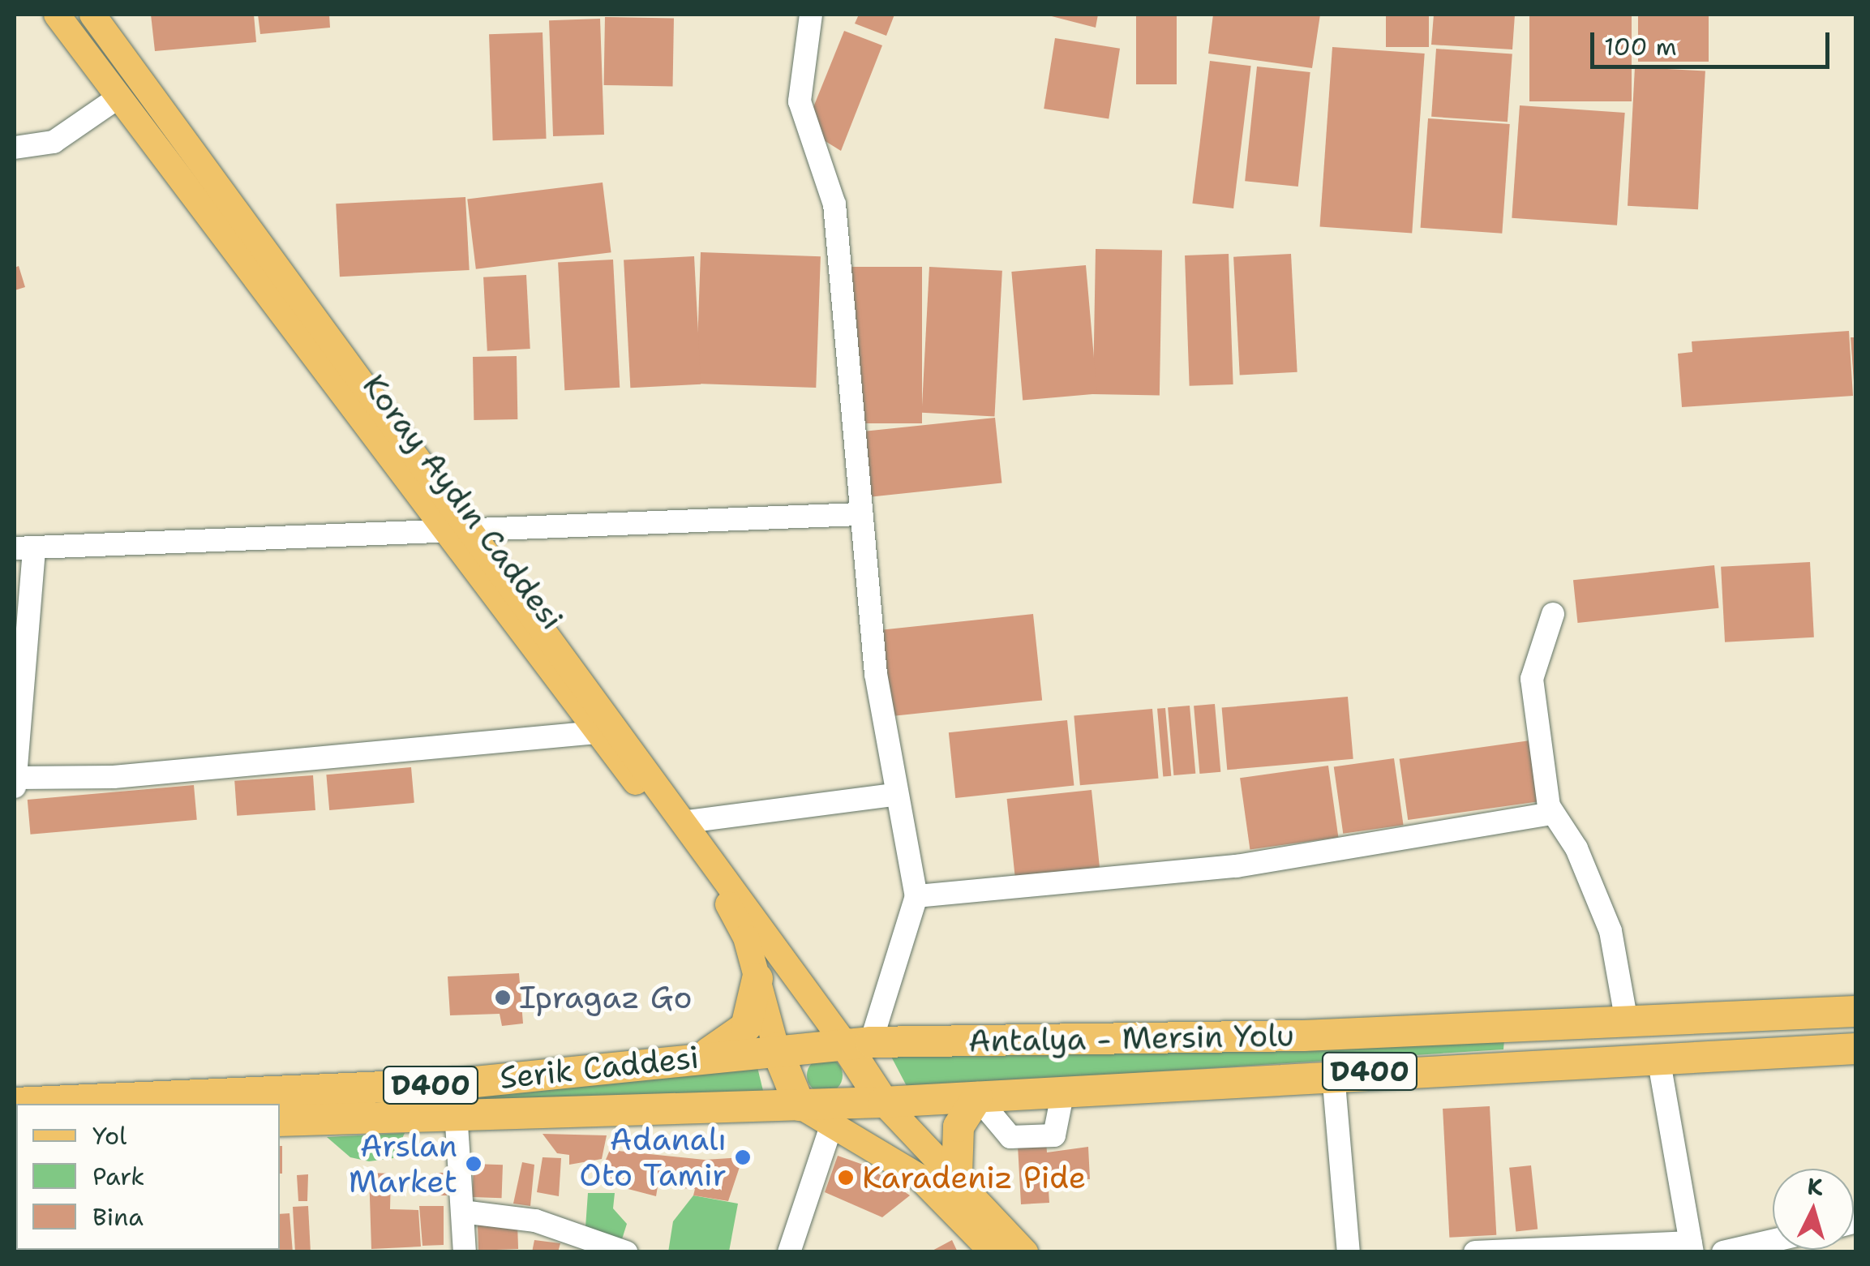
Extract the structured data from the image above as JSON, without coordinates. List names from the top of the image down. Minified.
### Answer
{"streets":{"highway":["Antalya - Mersin Yolu","Serik Caddesi","D400"],"main road":["Koray Aydın Caddesi"]},"crossings":[["Koray Aydın Caddesi","Serik Caddesi"],["Antalya - Mersin Yolu","Serik Caddesi"]],"places":["Ipragaz Go","Adanalı Oto Tamir","Arslan Market","Karadeniz Pide"],"legend":["Yol","Park","Bina"],"scale_bar":"100 m","north":"top"}
